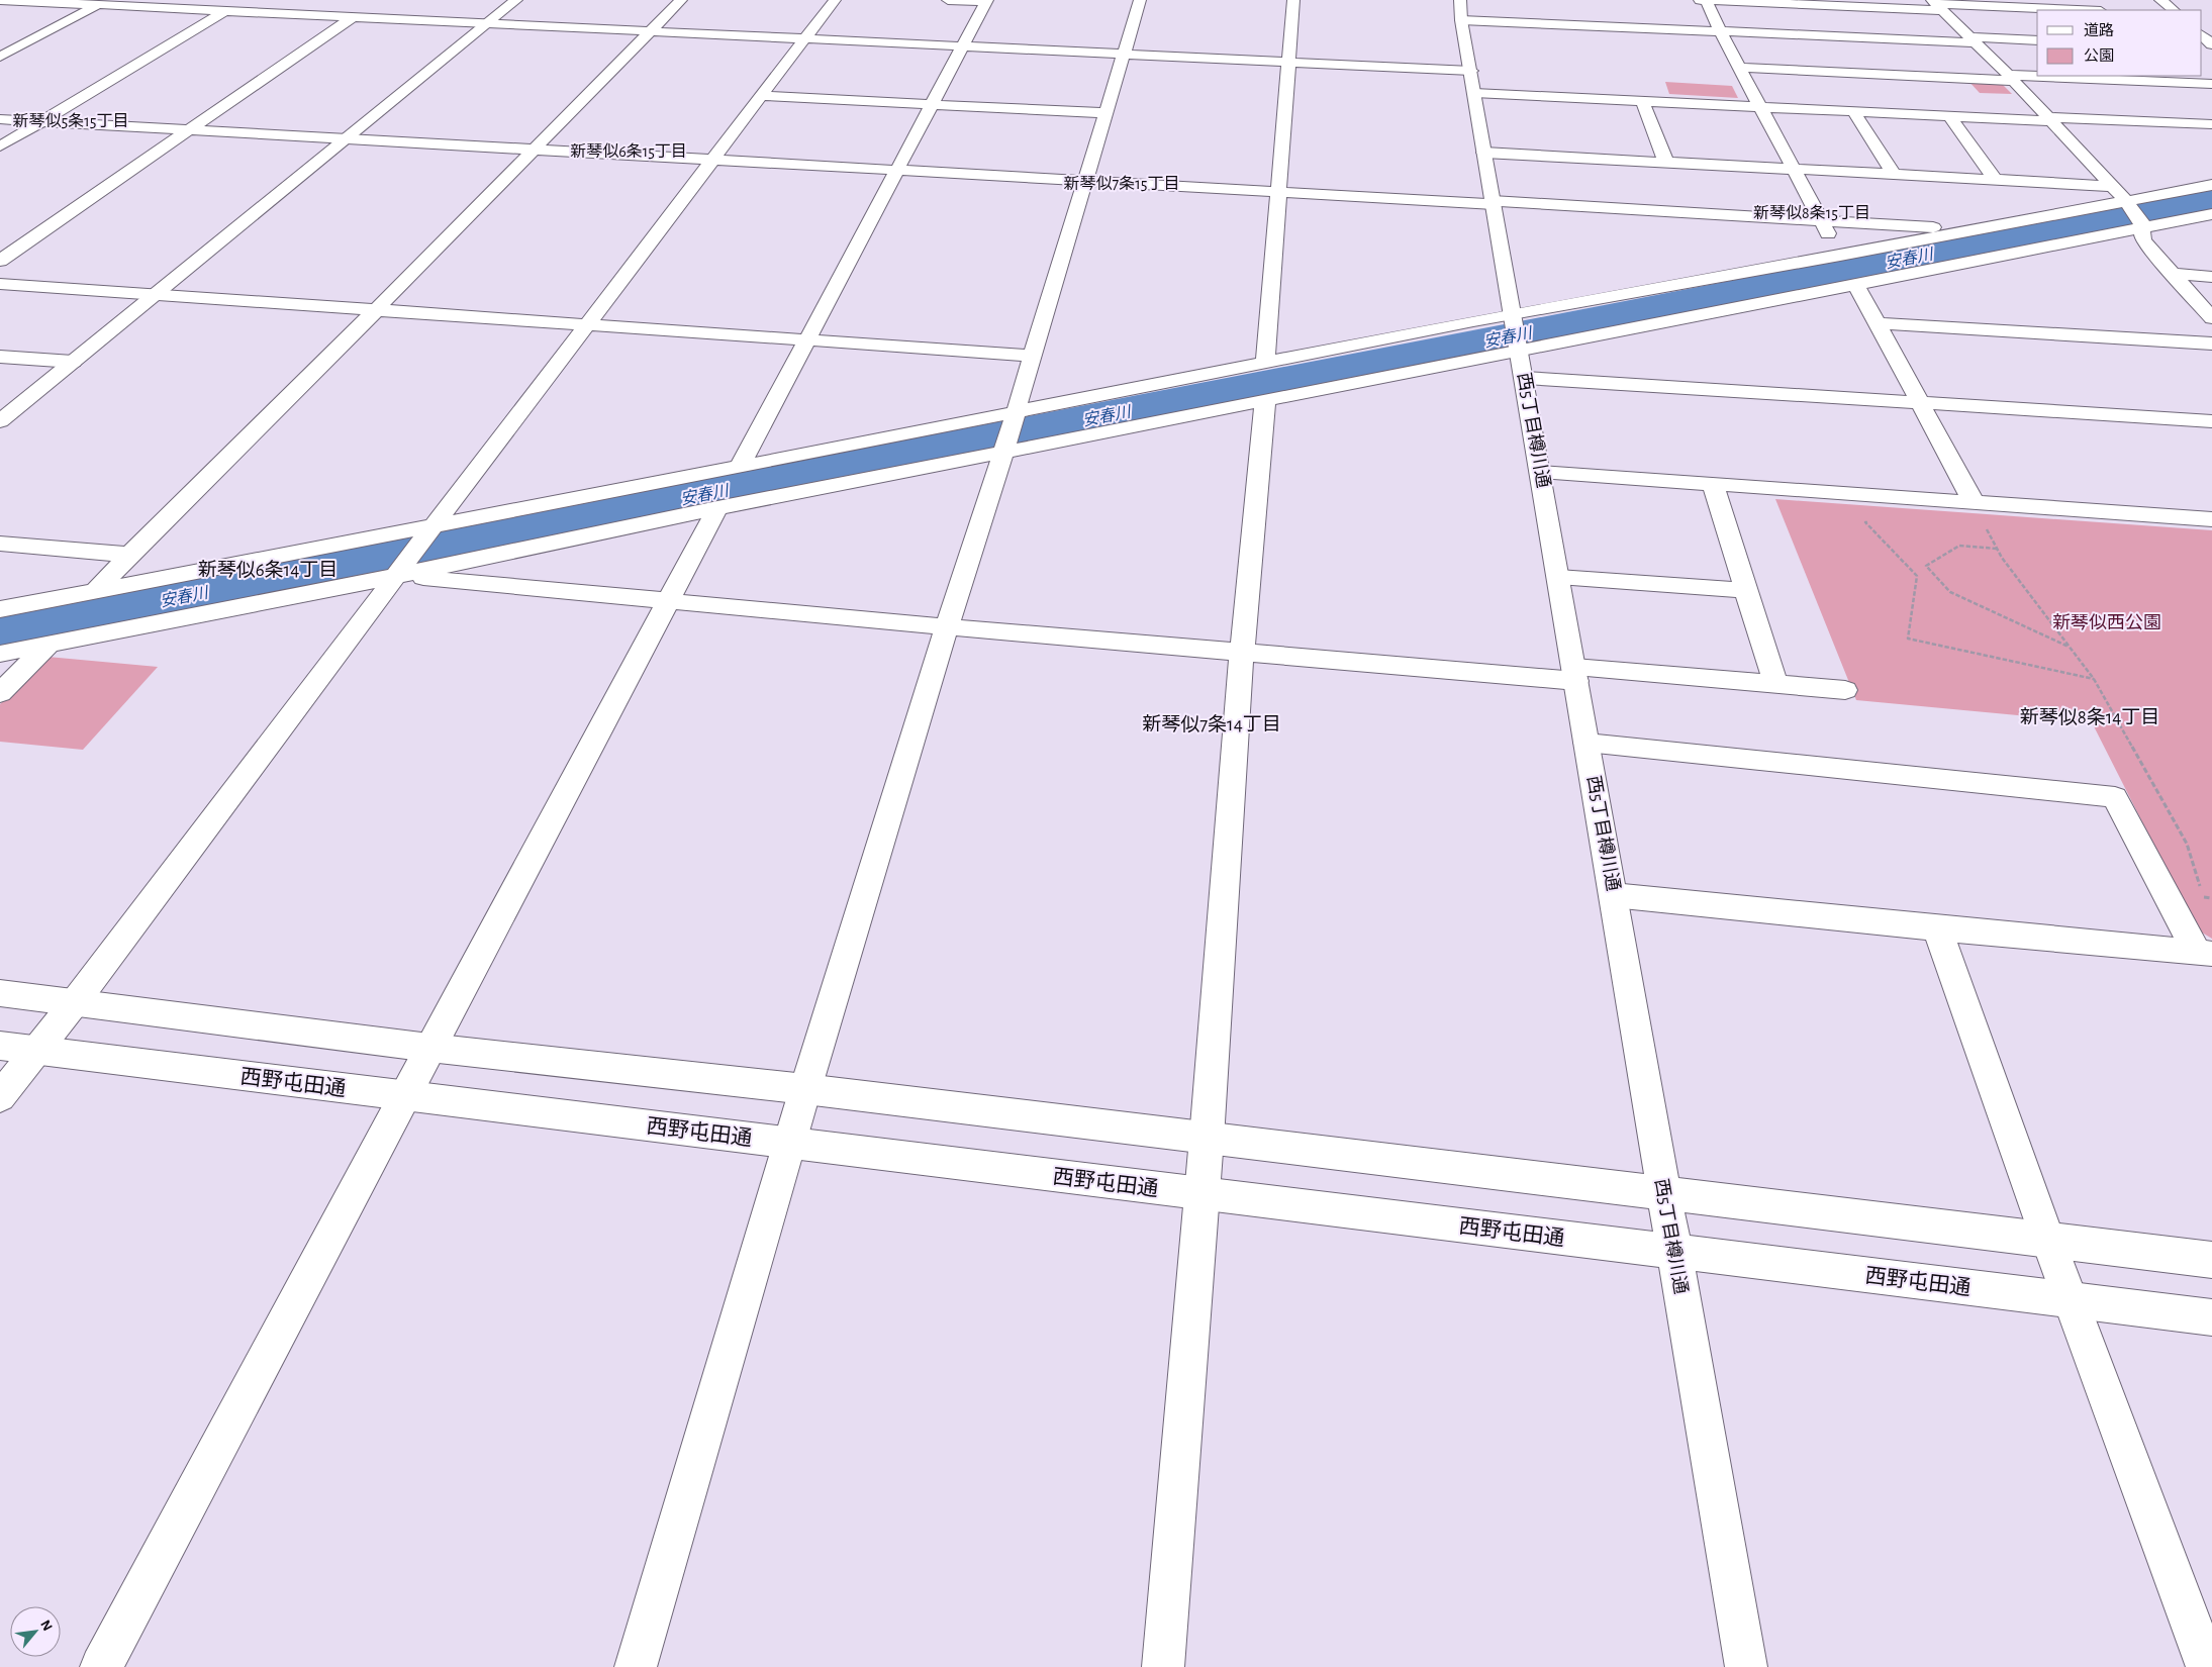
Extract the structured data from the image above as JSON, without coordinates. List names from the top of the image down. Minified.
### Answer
{"streets":{"street":["西5丁目樽川通","西野屯田通"]},"crossings":[["西5丁目樽川通","西野屯田通"]],"districts":["新琴似5条15丁目","新琴似6条15丁目","新琴似7条15丁目","新琴似8条15丁目","新琴似6条14丁目","新琴似8条14丁目","新琴似7条14丁目"],"water":["安春川"],"parks":["新琴似西公園"],"legend":["道路","公園"],"north":"top right"}
